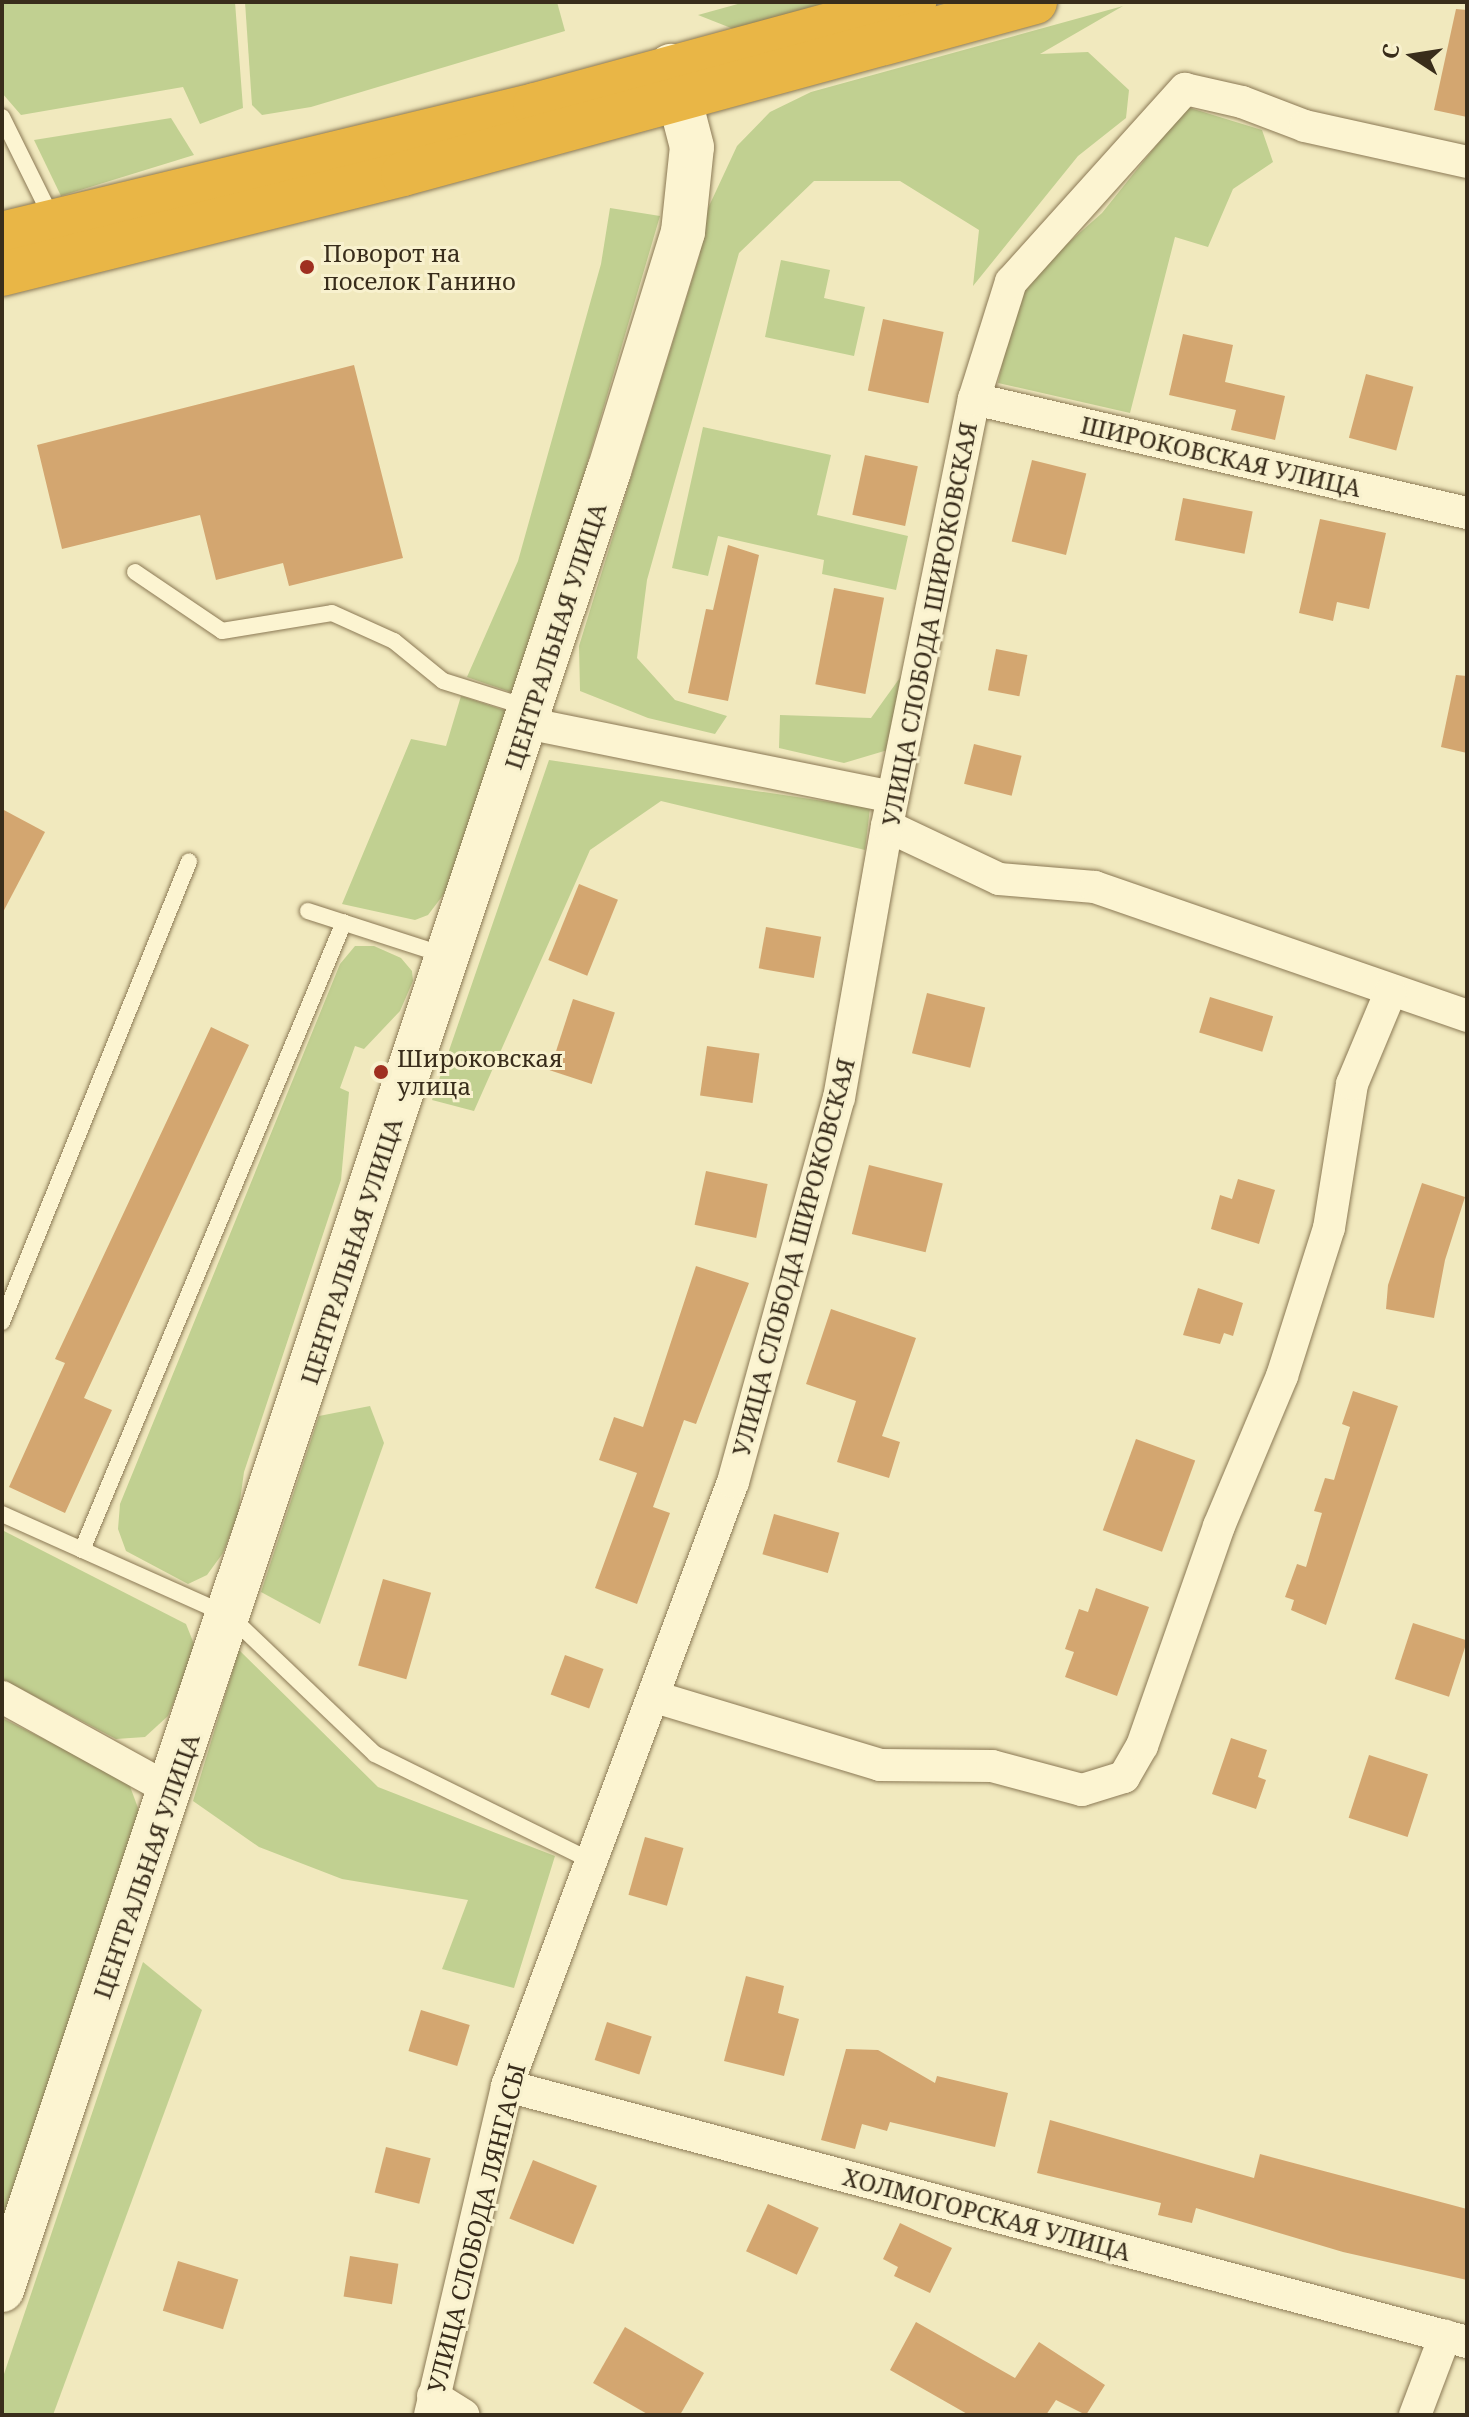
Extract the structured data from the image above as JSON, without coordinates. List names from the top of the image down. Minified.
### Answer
{"streets":{"street":["ШИРОКОВСКАЯ УЛИЦА","УЛИЦА СЛОБОДА ШИРОКОВСКАЯ","ЦЕНТРАЛЬНАЯ УЛИЦА","ХОЛМОГОРСКАЯ УЛИЦА","УЛИЦА СЛОБОДА ЛЯНГАСЫ"]},"crossings":[["ШИРОКОВСКАЯ УЛИЦА","УЛИЦА СЛОБОДА ШИРОКОВСКАЯ"],["УЛИЦА СЛОБОДА ШИРОКОВСКАЯ","УЛИЦА СЛОБОДА ЛЯНГАСЫ"],["ХОЛМОГОРСКАЯ УЛИЦА","УЛИЦА СЛОБОДА ЛЯНГАСЫ"]],"places":["Поворот на поселок Ганино","Широковская улица"],"north":"left"}
